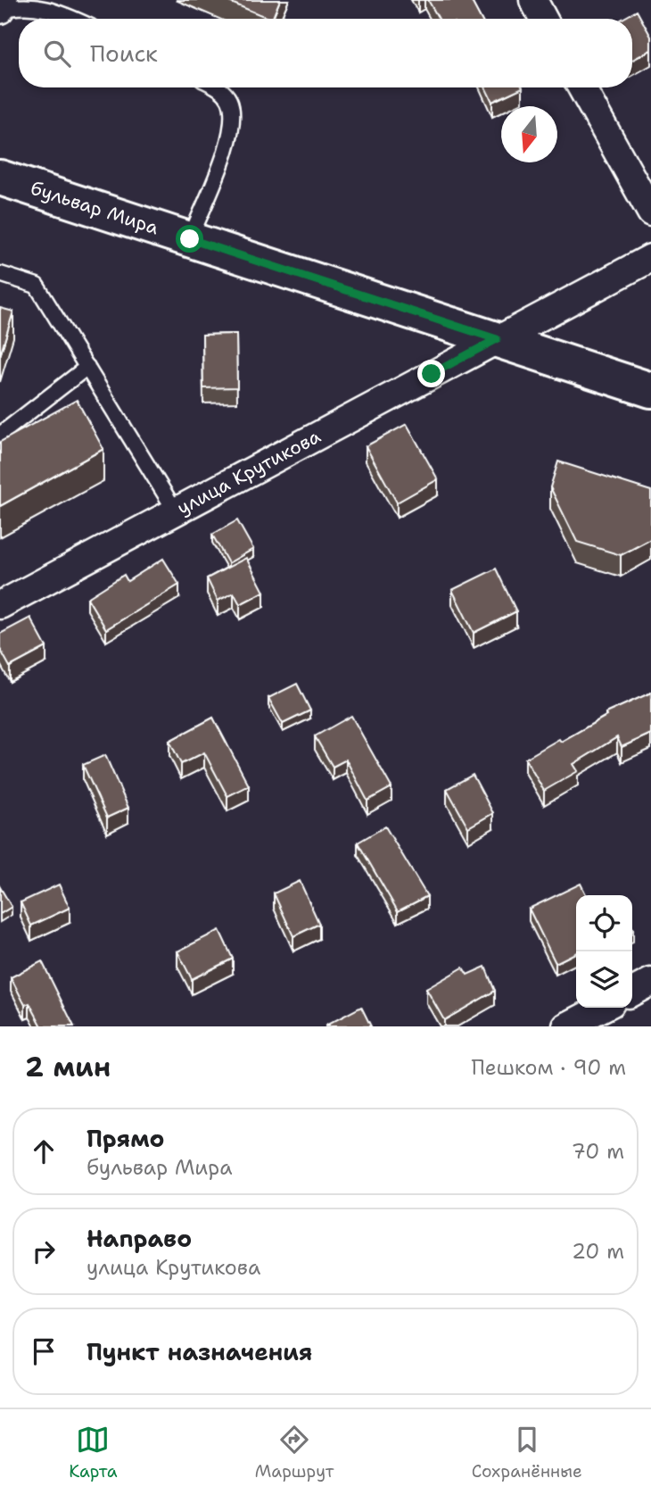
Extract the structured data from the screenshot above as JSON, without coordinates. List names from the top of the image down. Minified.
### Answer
{"streets":{"main road":["бульвар Мира"],"street":["улица Крутикова"]},"crossings":[["бульвар Мира","улица Крутикова"]],"north":"bottom","page":{"search":"Поиск","heading":["2 мин","Пешком · 90 m"],"list":[["Прямо","бульвар Мира","70 m"],["Направо","улица Крутикова","20 m"],"Пункт назначения"],"nav":["Карта","Маршрут","Сохранённые"]}}
